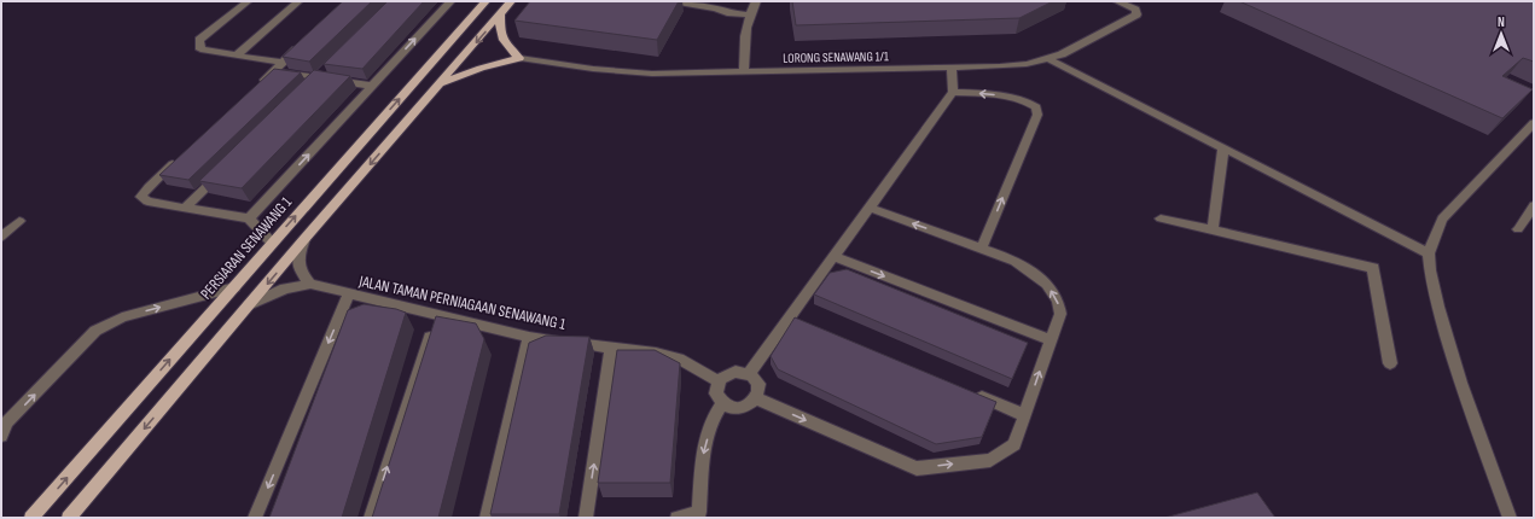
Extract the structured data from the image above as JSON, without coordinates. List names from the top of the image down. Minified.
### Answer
{"streets":{"main road":["PERSIARAN SENAWANG 1"],"street":["LORONG SENAWANG 1/1","JALAN TAMAN PERNIAGAAN SENAWANG 1"]},"north":"top"}
